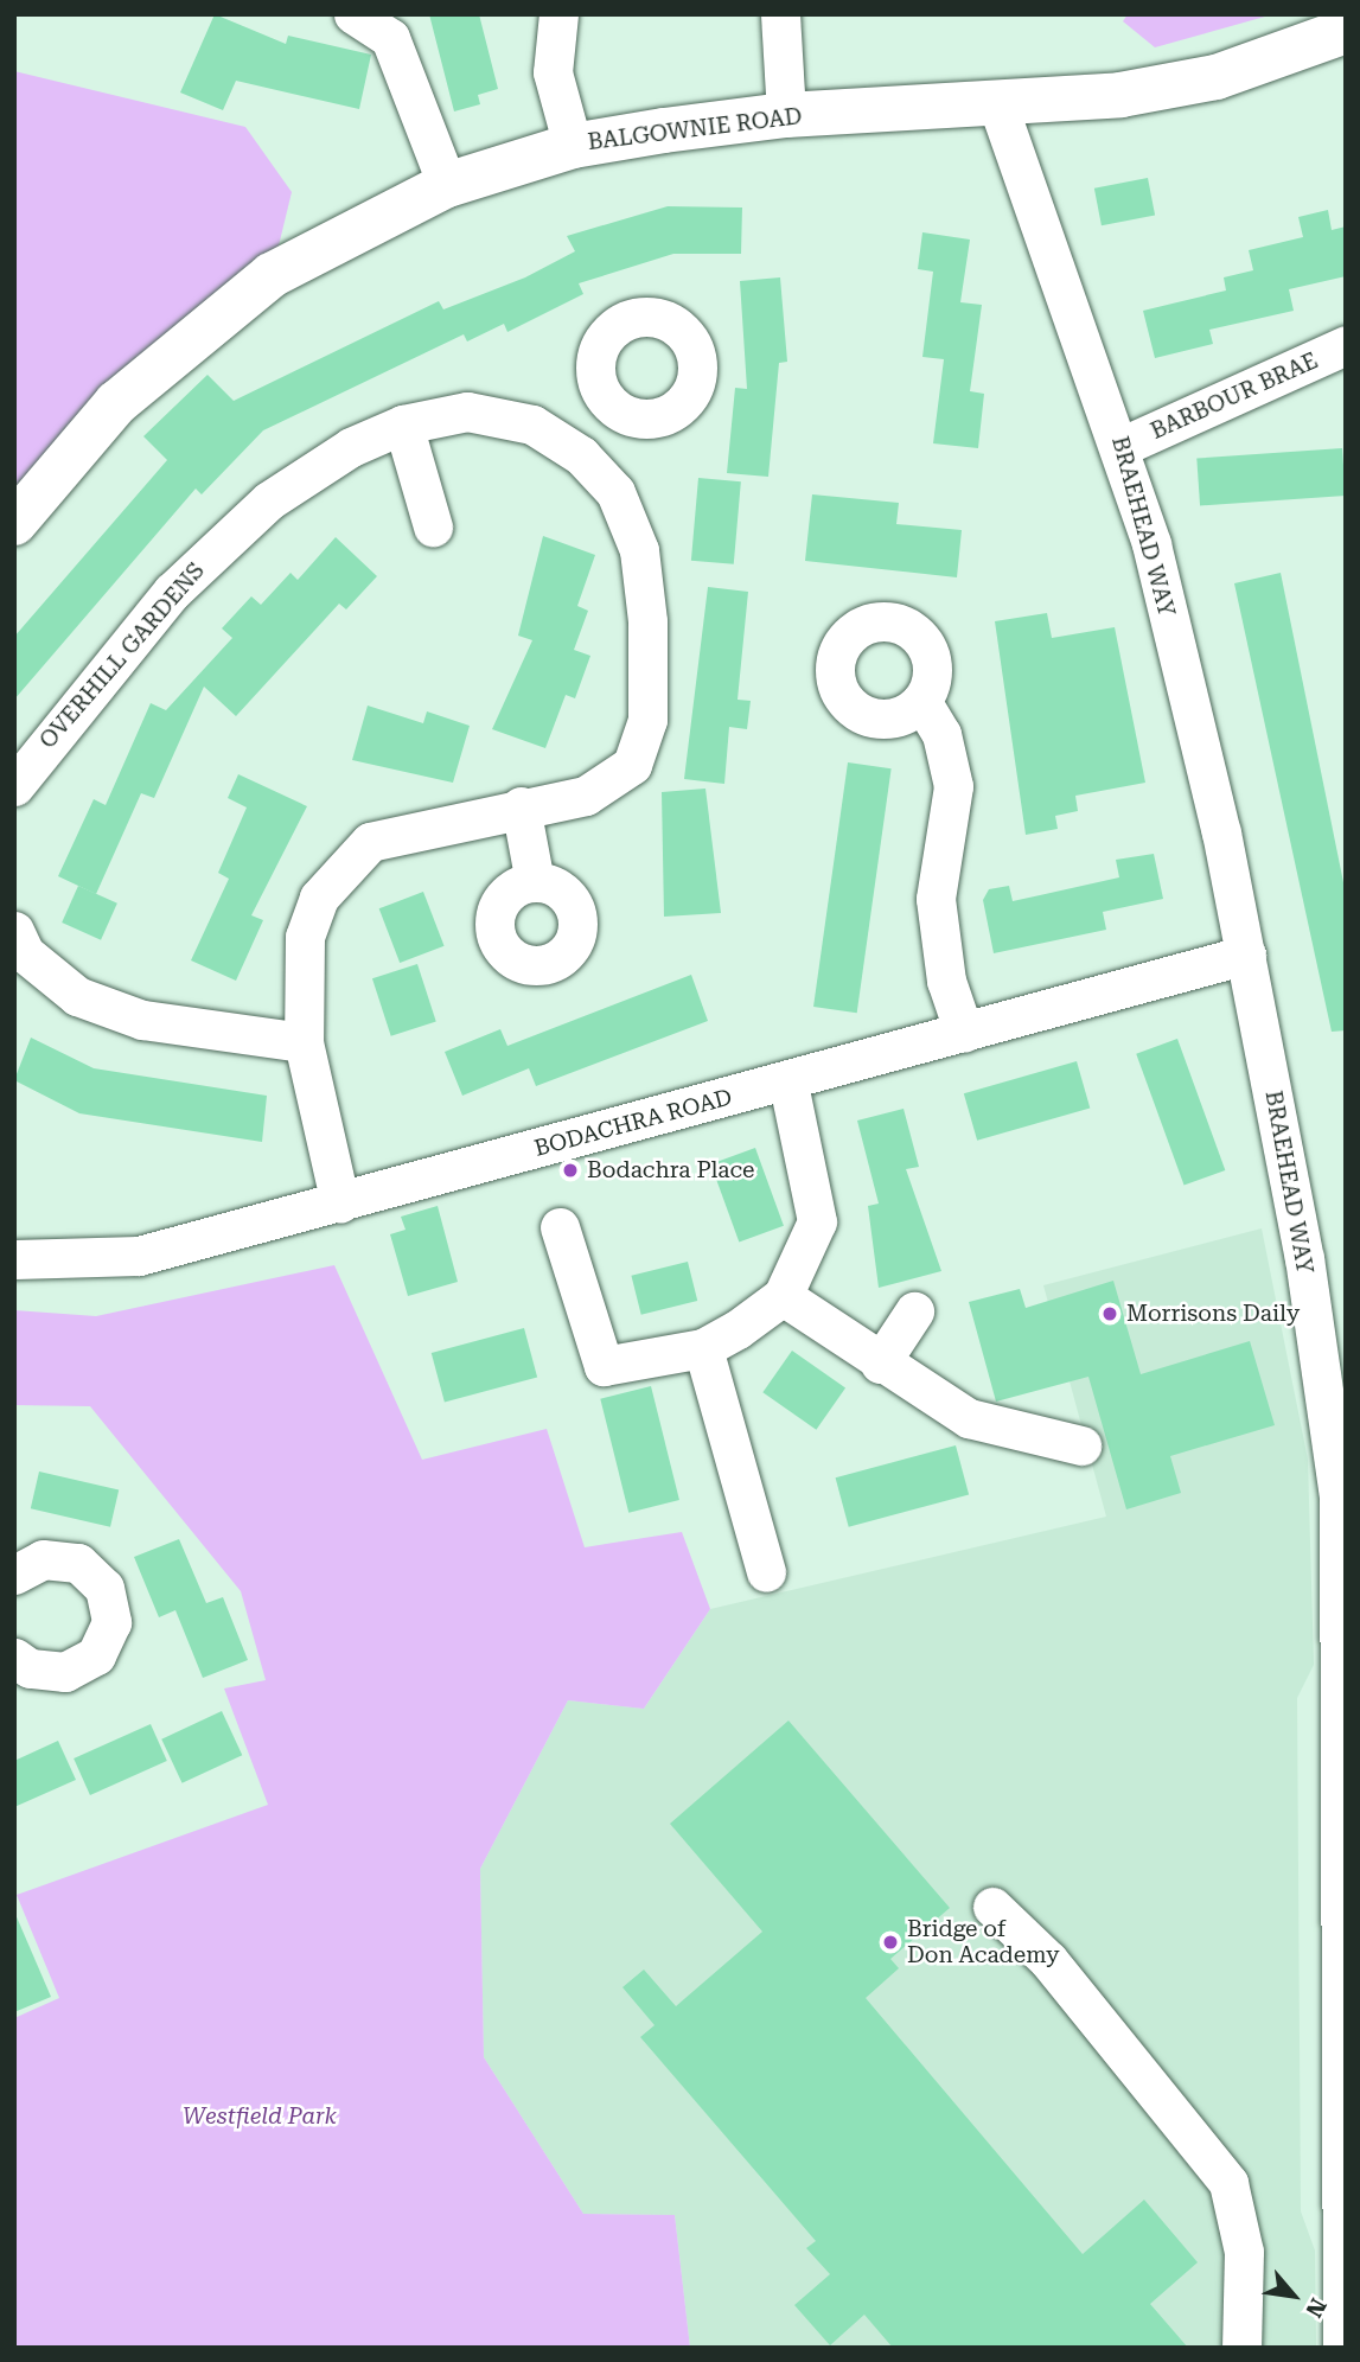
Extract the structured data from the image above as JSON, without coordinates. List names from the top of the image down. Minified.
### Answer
{"streets":{"street":["BALGOWNIE ROAD","BARBOUR BRAE","BRAEHEAD WAY","OVERHILL GARDENS","BODACHRA ROAD"]},"crossings":[["BALGOWNIE ROAD","BRAEHEAD WAY"],["BARBOUR BRAE","BRAEHEAD WAY"],["BRAEHEAD WAY","BODACHRA ROAD"],["OVERHILL GARDENS","BODACHRA ROAD"]],"parks":["Westfield Park"],"places":["Bodachra Place","Morrisons Daily","Bridge of Don Academy"],"north":"bottom right"}
